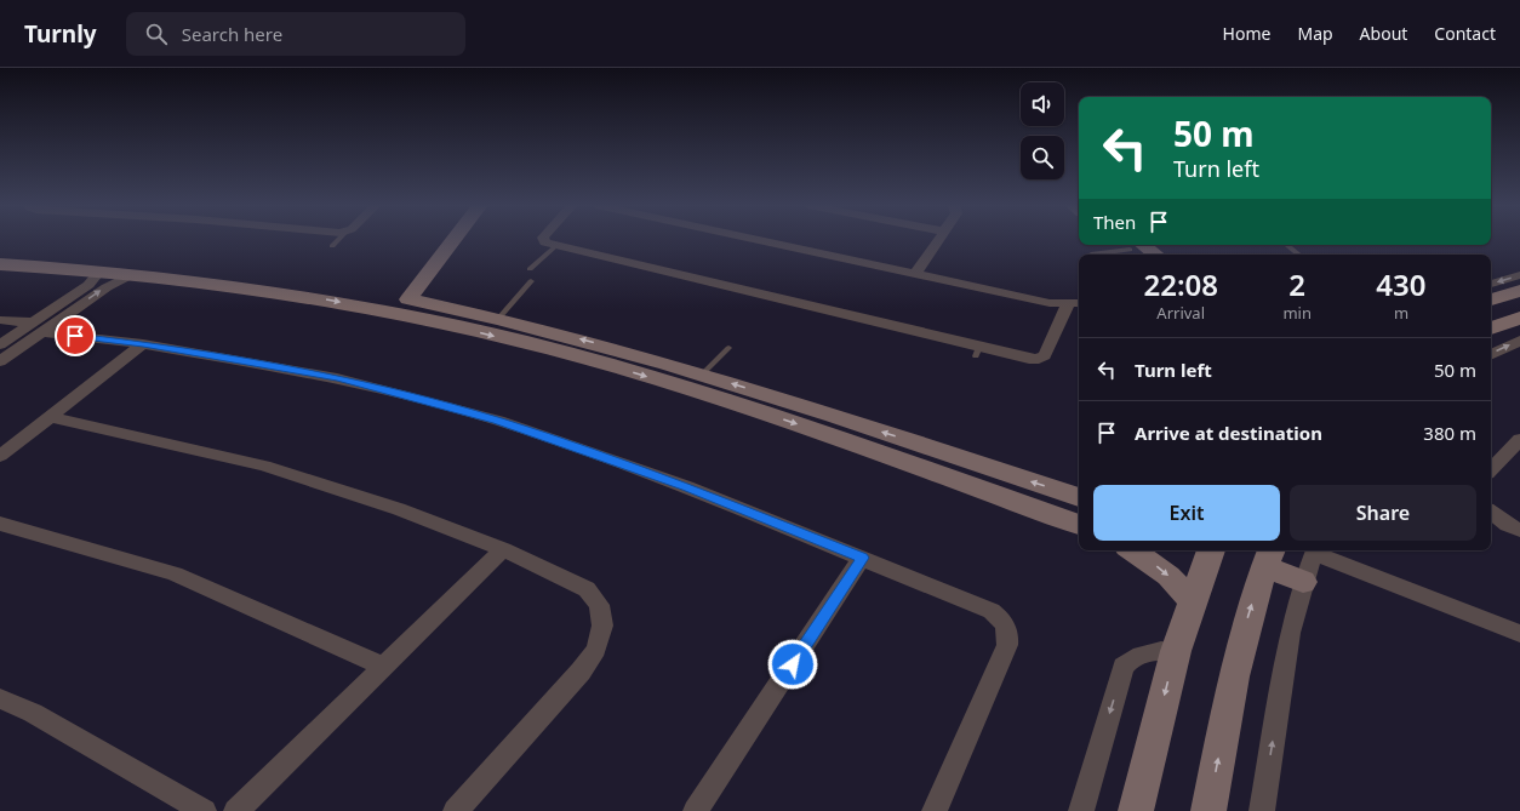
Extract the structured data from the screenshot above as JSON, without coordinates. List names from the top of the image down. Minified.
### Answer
{"page":{"header":"Turnly","search":"Search here","nav":["Home","Map","About","Contact"],"turn":["50 m","Turn left"],"then":"Then","eta":["22:08","Arrival","2","min","430","m"],"list":[{"name":"Turn left","value":"50 m"},{"name":"Arrive at destination","value":"380 m"}],"buttons":["Exit","Share"]}}
